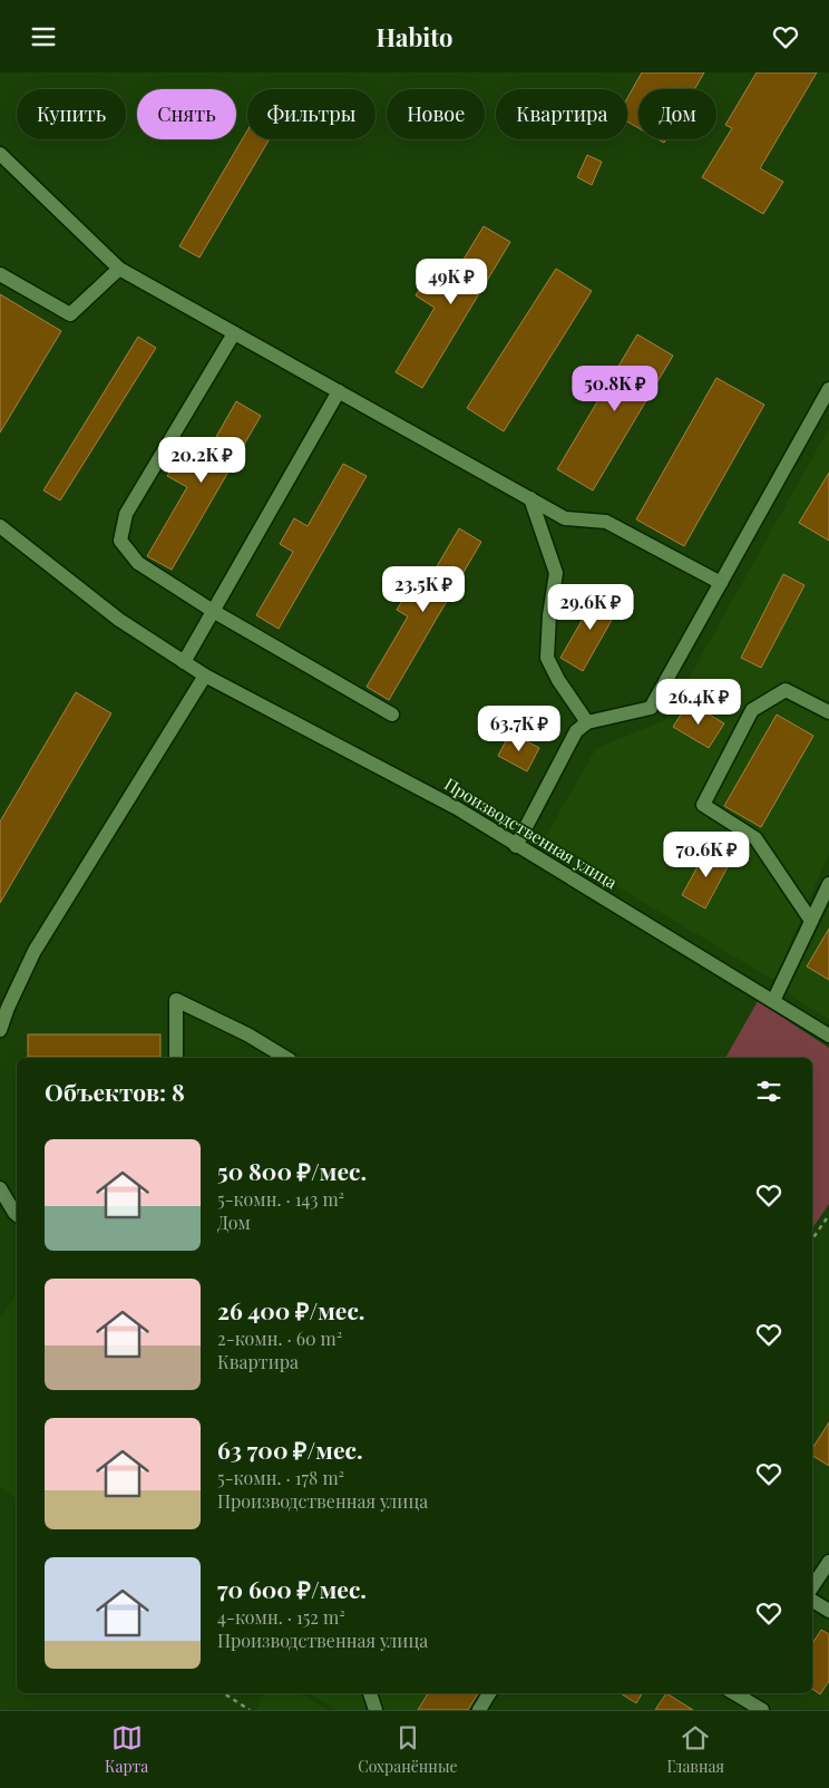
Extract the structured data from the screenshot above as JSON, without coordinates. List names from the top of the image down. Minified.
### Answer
{"streets":{"street":["Производственная улица"]},"page":{"header":"Habito","chip":["Купить","Снять","Фильтры","Новое","Квартира","Дом"],"price":["49K ₽","50.8K ₽","20.2K ₽","23.5K ₽","29.6K ₽","26.4K ₽","63.7K ₽","70.6K ₽"],"heading":"Объектов: 8","list":[{"name":"50 800 ₽/мес.","note":"5-комн. · 143 m² · Дом"},{"name":"26 400 ₽/мес.","note":"2-комн. · 60 m² · Квартира"},{"name":"63 700 ₽/мес.","note":"5-комн. · 178 m² · Производственная улица"},{"name":"70 600 ₽/мес.","note":"4-комн. · 152 m² · Производственная улица"}],"tabs":["Карта","Сохранённые","Главная"]}}
